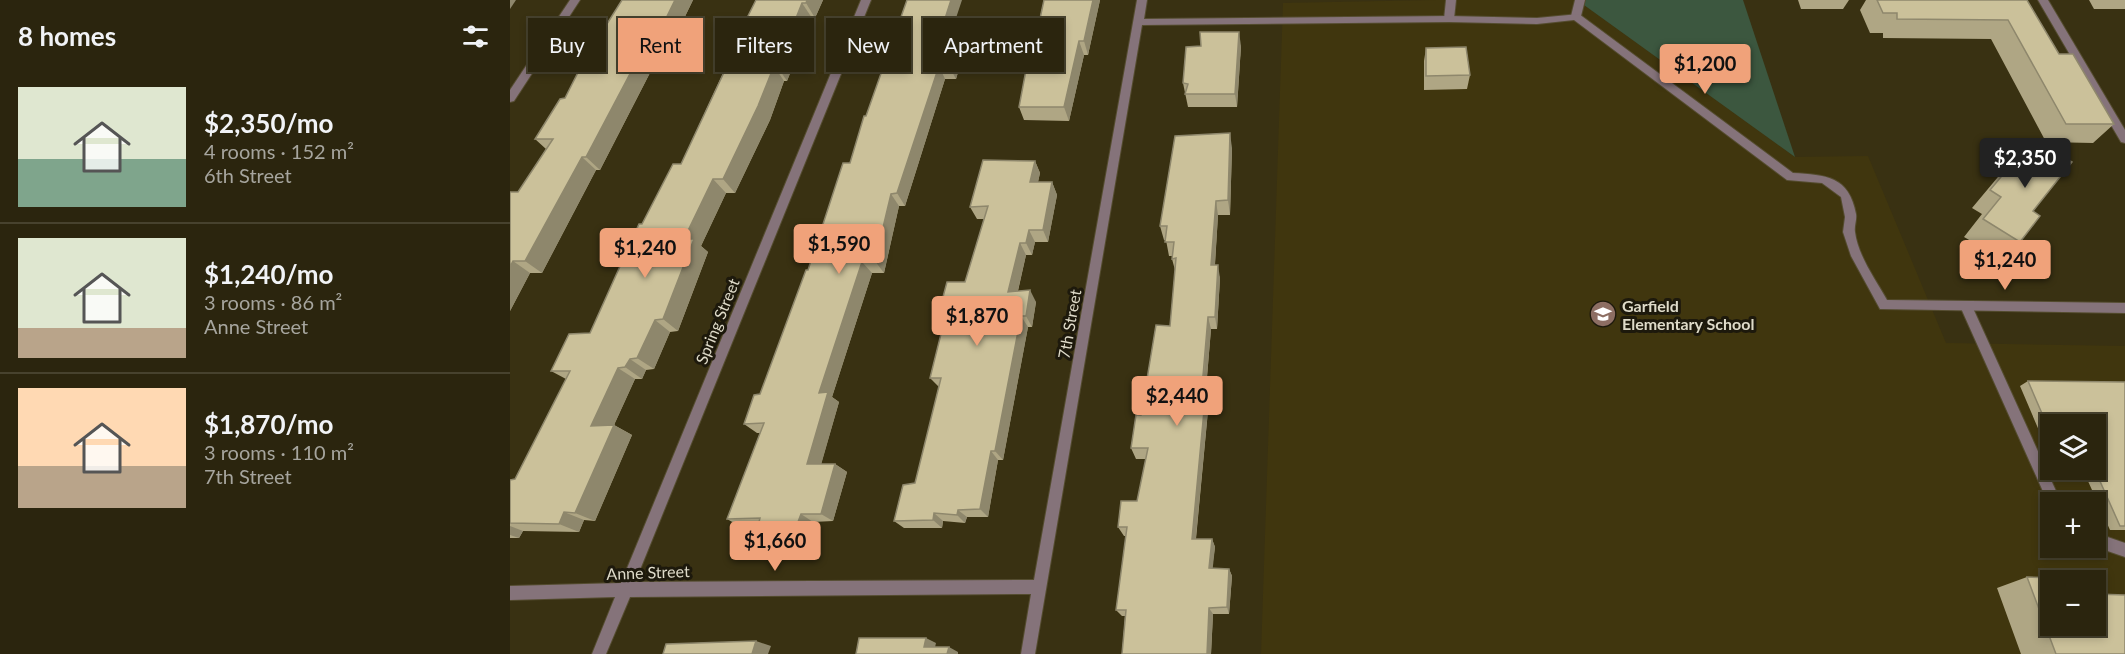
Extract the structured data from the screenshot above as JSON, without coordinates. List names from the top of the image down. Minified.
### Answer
{"streets":{"street":["Spring Street","7th Street","Anne Street"]},"crossings":[["Spring Street","Anne Street"],["7th Street","Anne Street"]],"places":{"school or university":["Garfield Elementary School"]},"page":{"heading":"8 homes","chip":["Buy","Rent","Filters","New","Apartment"],"price":["$1,200","$2,350","$1,590","$1,240","$1,240","$1,870","$2,440","$1,660"],"list":[{"name":"$2,350/mo","note":"4 rooms · 152 m² · 6th Street"},{"name":"$1,240/mo","note":"3 rooms · 86 m² · Anne Street"},{"name":"$1,870/mo","note":"3 rooms · 110 m² · 7th Street"}],"map_buttons":["+","−"]}}
